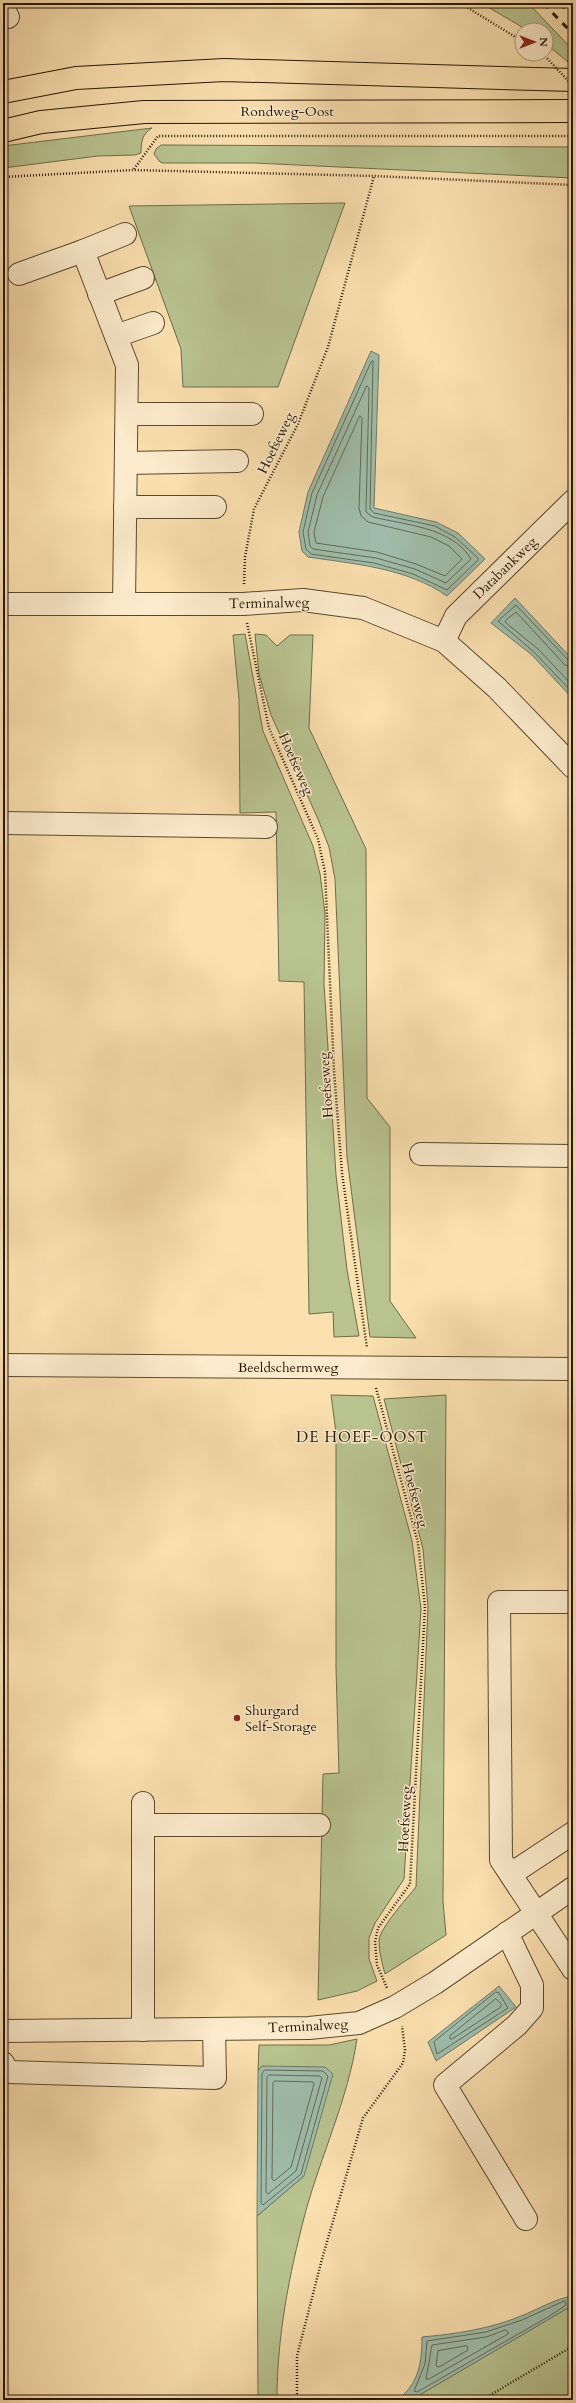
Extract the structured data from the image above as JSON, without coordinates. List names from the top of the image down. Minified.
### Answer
{"streets":{"main road":["Rondweg-Oost"],"street":["Databankweg","Terminalweg","Beeldschermweg"],"path":["Hoefseweg"]},"crossings":[["Hoefseweg","Terminalweg"],["Hoefseweg","Beeldschermweg"],["Databankweg","Terminalweg"]],"districts":["DE HOEF-OOST"],"places":["Shurgard Self-Storage"],"north":"right"}
